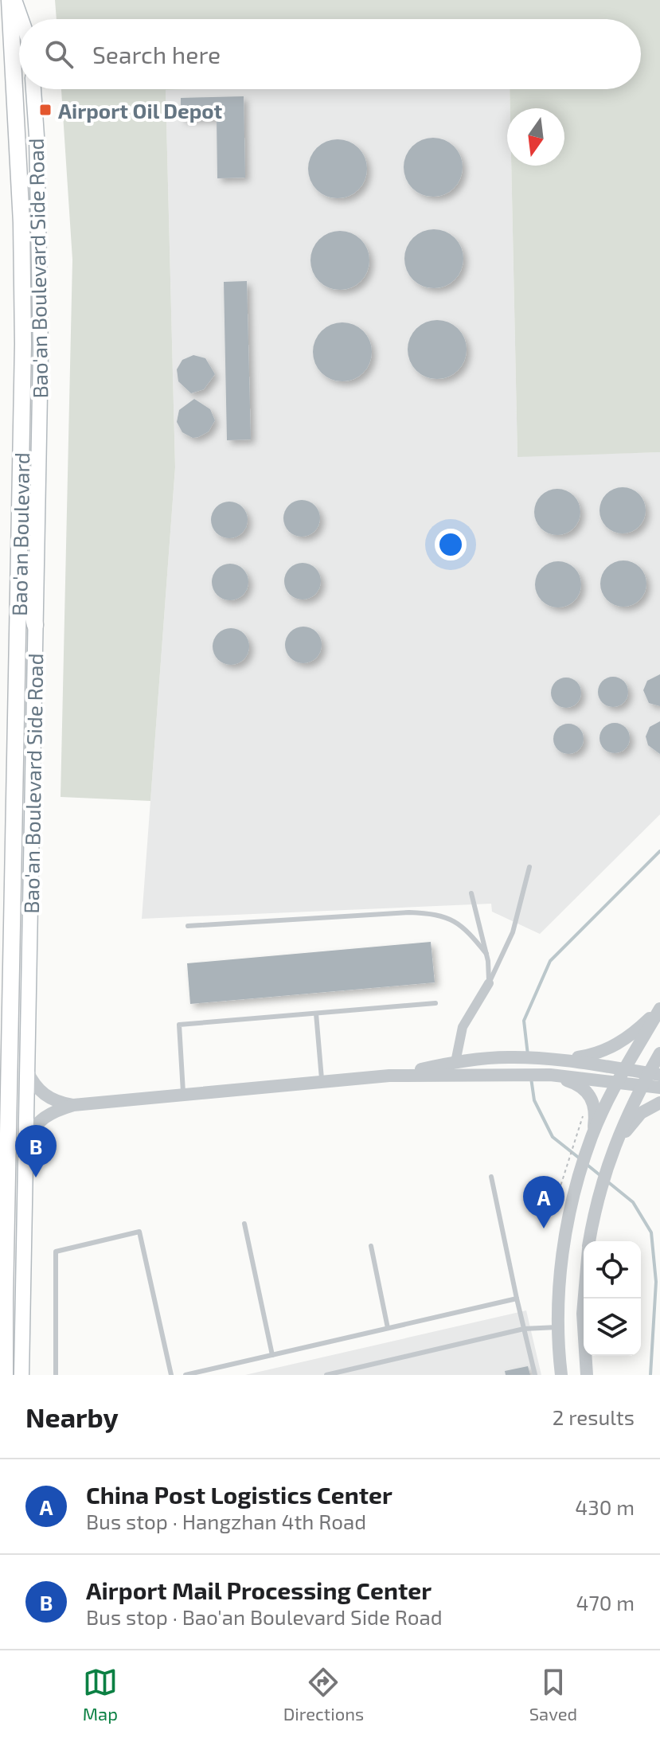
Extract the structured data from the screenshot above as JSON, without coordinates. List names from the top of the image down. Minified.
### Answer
{"streets":{"main road":["Bao'an Boulevard Side Road","Bao'an Boulevard"]},"places":{"transit":["Airport Oil Depot"]},"north":"bottom","page":{"search":"Search here","pins":["B","A"],"heading":["Nearby","2 results"],"list":[{"mark":"A","name":"China Post Logistics Center","note":"Bus stop · Hangzhan 4th Road","value":"430 m"},{"mark":"B","name":"Airport Mail Processing Center","note":"Bus stop · Bao'an Boulevard Side Road","value":"470 m"}],"nav":["Map","Directions","Saved"]}}
